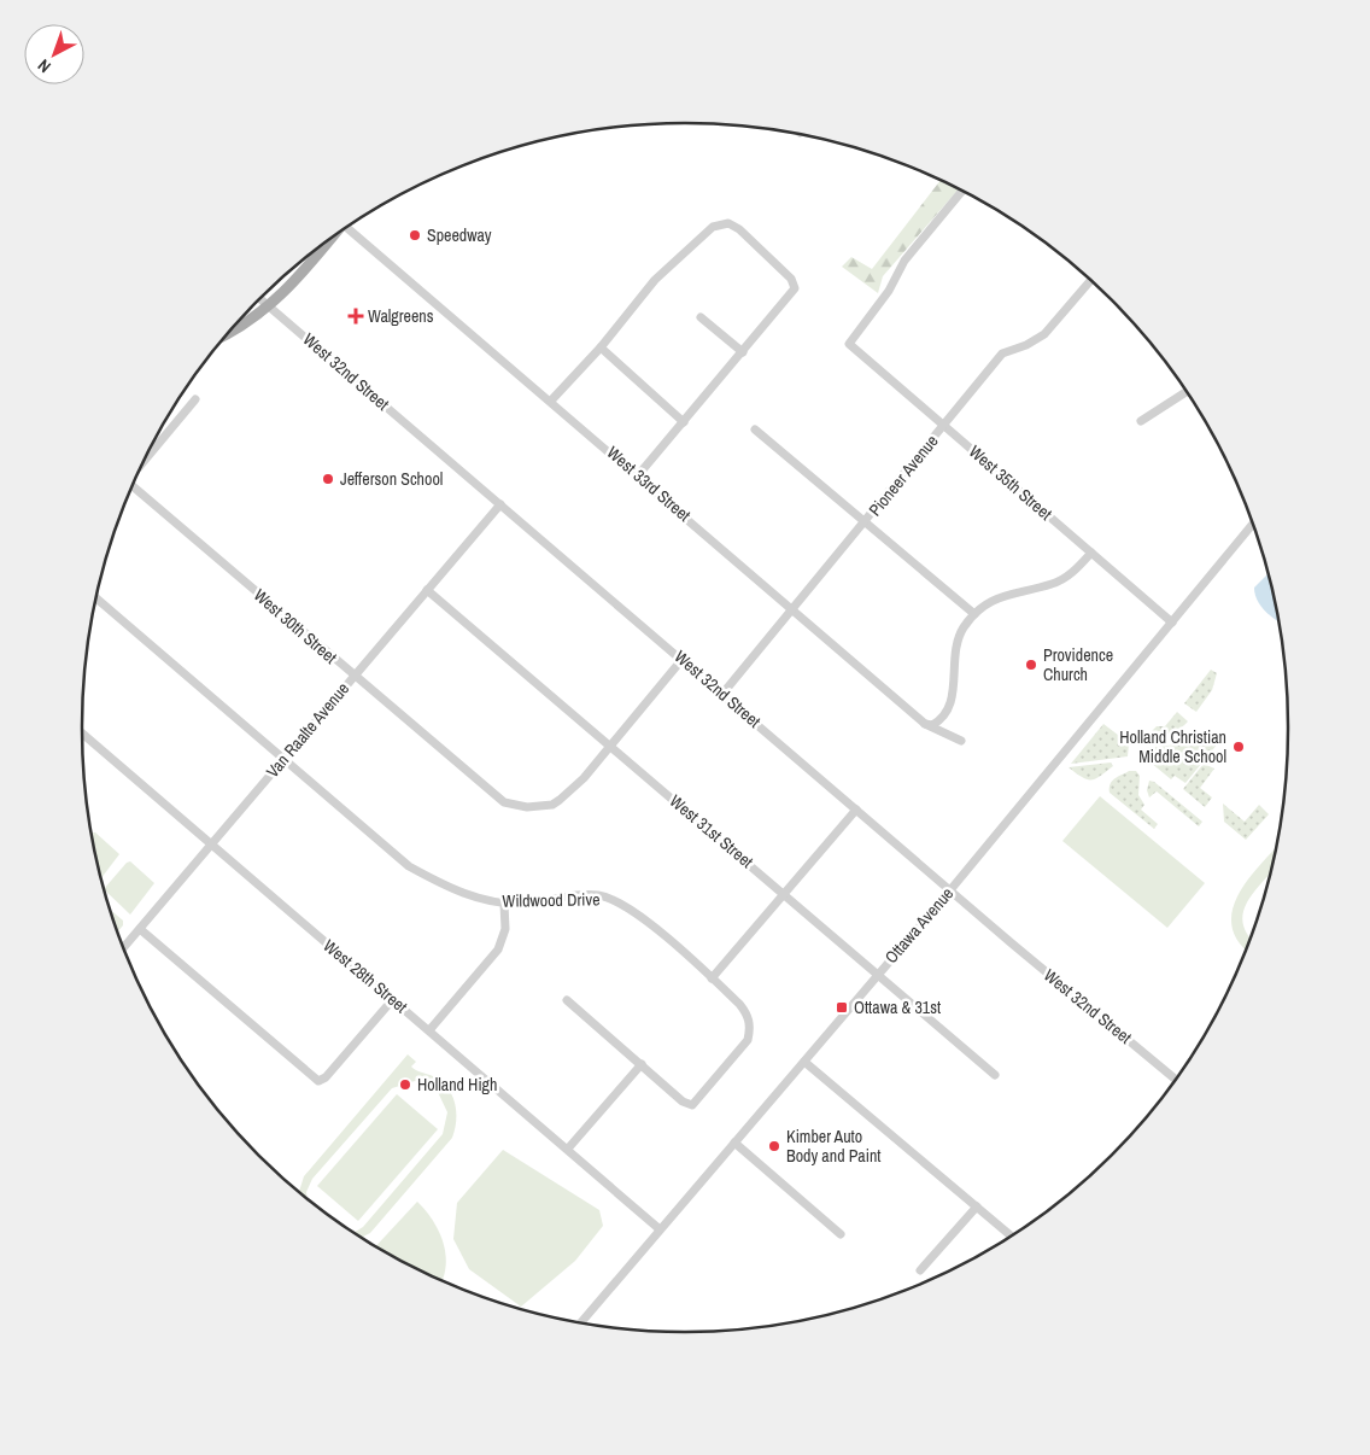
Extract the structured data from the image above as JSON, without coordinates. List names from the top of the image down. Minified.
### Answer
{"streets":{"street":["West 32nd Street","Pioneer Avenue","West 35th Street","West 33rd Street","West 30th Street","Van Raalte Avenue","West 31st Street","Wildwood Drive","Ottawa Avenue","West 28th Street"]},"crossings":[["West 32nd Street","Pioneer Avenue"],["West 32nd Street","Van Raalte Avenue"],["West 32nd Street","Ottawa Avenue"],["Pioneer Avenue","West 35th Street"],["Pioneer Avenue","West 33rd Street"],["West 35th Street","Ottawa Avenue"],["West 30th Street","Van Raalte Avenue"],["West 30th Street","West 31st Street"],["Van Raalte Avenue","West 31st Street"],["Van Raalte Avenue","Wildwood Drive"],["Van Raalte Avenue","West 28th Street"],["West 31st Street","Ottawa Avenue"],["Ottawa Avenue","West 28th Street"]],"places":{"other":["Speedway","Jefferson School","Providence Church","Holland Christian Middle School","Holland High","Kimber Auto Body and Paint"],"health":["Walgreens"],"transit":["Ottawa & 31st"]},"north":"bottom left"}
